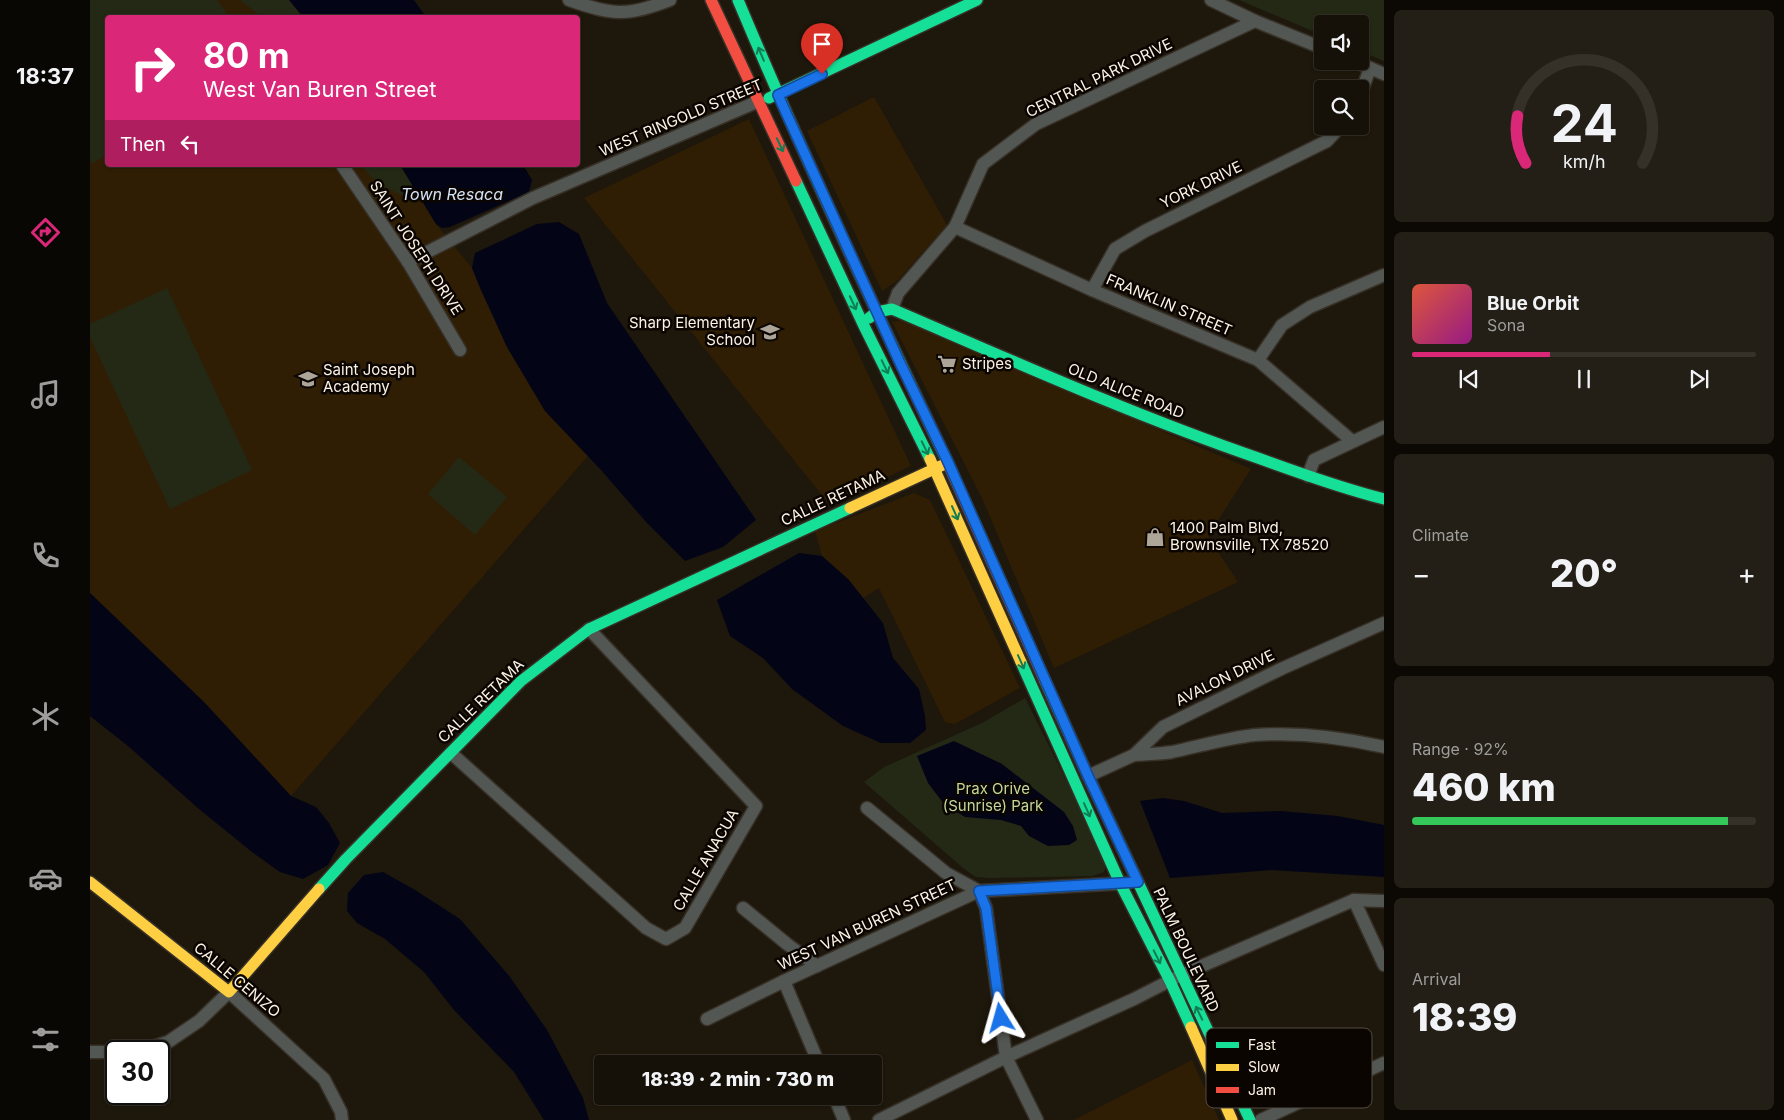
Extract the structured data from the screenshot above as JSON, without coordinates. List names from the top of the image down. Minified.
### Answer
{"streets":{"main road":["WEST RINGOLD STREET","OLD ALICE ROAD","CALLE RETAMA","PALM BOULEVARD","CALLE CENIZO"],"street":["CENTRAL PARK DRIVE","YORK DRIVE","SAINT JOSEPH DRIVE","FRANKLIN STREET","AVALON DRIVE","CALLE ANACUA","WEST VAN BUREN STREET"]},"crossings":[["CENTRAL PARK DRIVE","FRANKLIN STREET"],["CENTRAL PARK DRIVE","OLD ALICE ROAD"],["WEST RINGOLD STREET","SAINT JOSEPH DRIVE"],["WEST RINGOLD STREET","PALM BOULEVARD"],["YORK DRIVE","FRANKLIN STREET"],["CALLE RETAMA","CALLE ANACUA"],["CALLE RETAMA","PALM BOULEVARD"],["CALLE RETAMA","CALLE CENIZO"],["AVALON DRIVE","PALM BOULEVARD"],["WEST VAN BUREN STREET","PALM BOULEVARD"]],"water":["Town Resaca"],"parks":["Prax Orive (Sunrise) Park"],"places":{"school or university":["Sharp Elementary School","Saint Joseph Academy"],"supermarket":["Stripes"],"shop":["1400 Palm Blvd, Brownsville, TX 78520"]},"legend":["Fast","Slow","Jam"],"page":{"tabs":"18:37","turn":["80 m","West Van Buren Street"],"then":"Then","song":["Blue Orbit","Sona"],"tile":["Climate",["Range · 92%","460 km"],["Arrival","18:39"]],"heat":["−","20°","+"],"limit":"30","trip":"18:39 · 2 min · 730 m","gauge":["24","km/h"]}}
